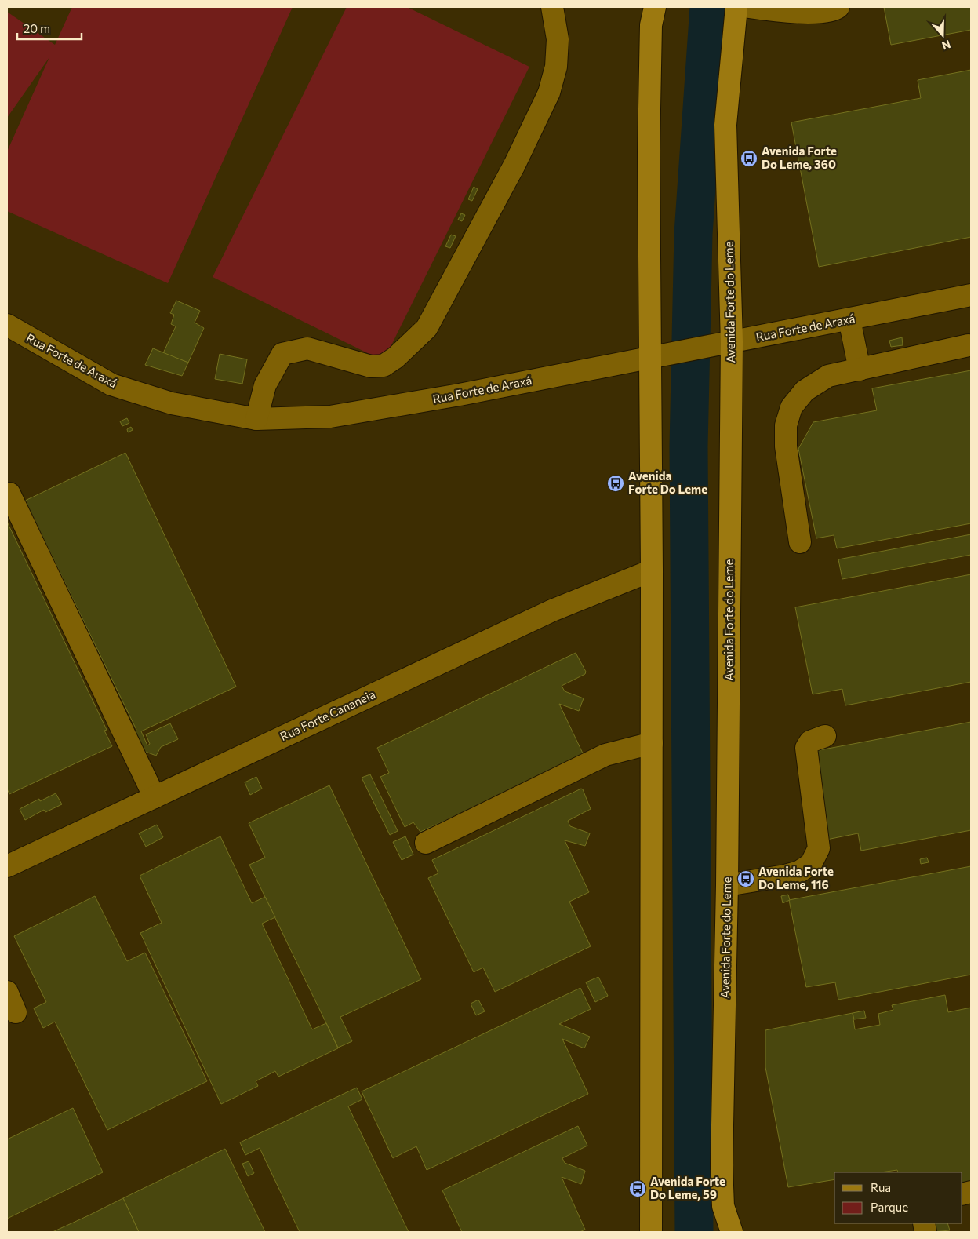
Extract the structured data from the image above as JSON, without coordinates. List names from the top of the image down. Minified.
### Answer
{"streets":{"main road":["Avenida Forte do Leme"],"street":["Rua Forte de Araxá","Rua Forte Cananeia"]},"crossings":[["Avenida Forte do Leme","Rua Forte de Araxá"]],"places":{"bus stop":["Avenida Forte Do Leme, 360","Avenida Forte Do Leme","Avenida Forte Do Leme, 116","Avenida Forte Do Leme, 59"]},"legend":["Rua","Parque"],"scale_bar":"20 m","north":"bottom"}
